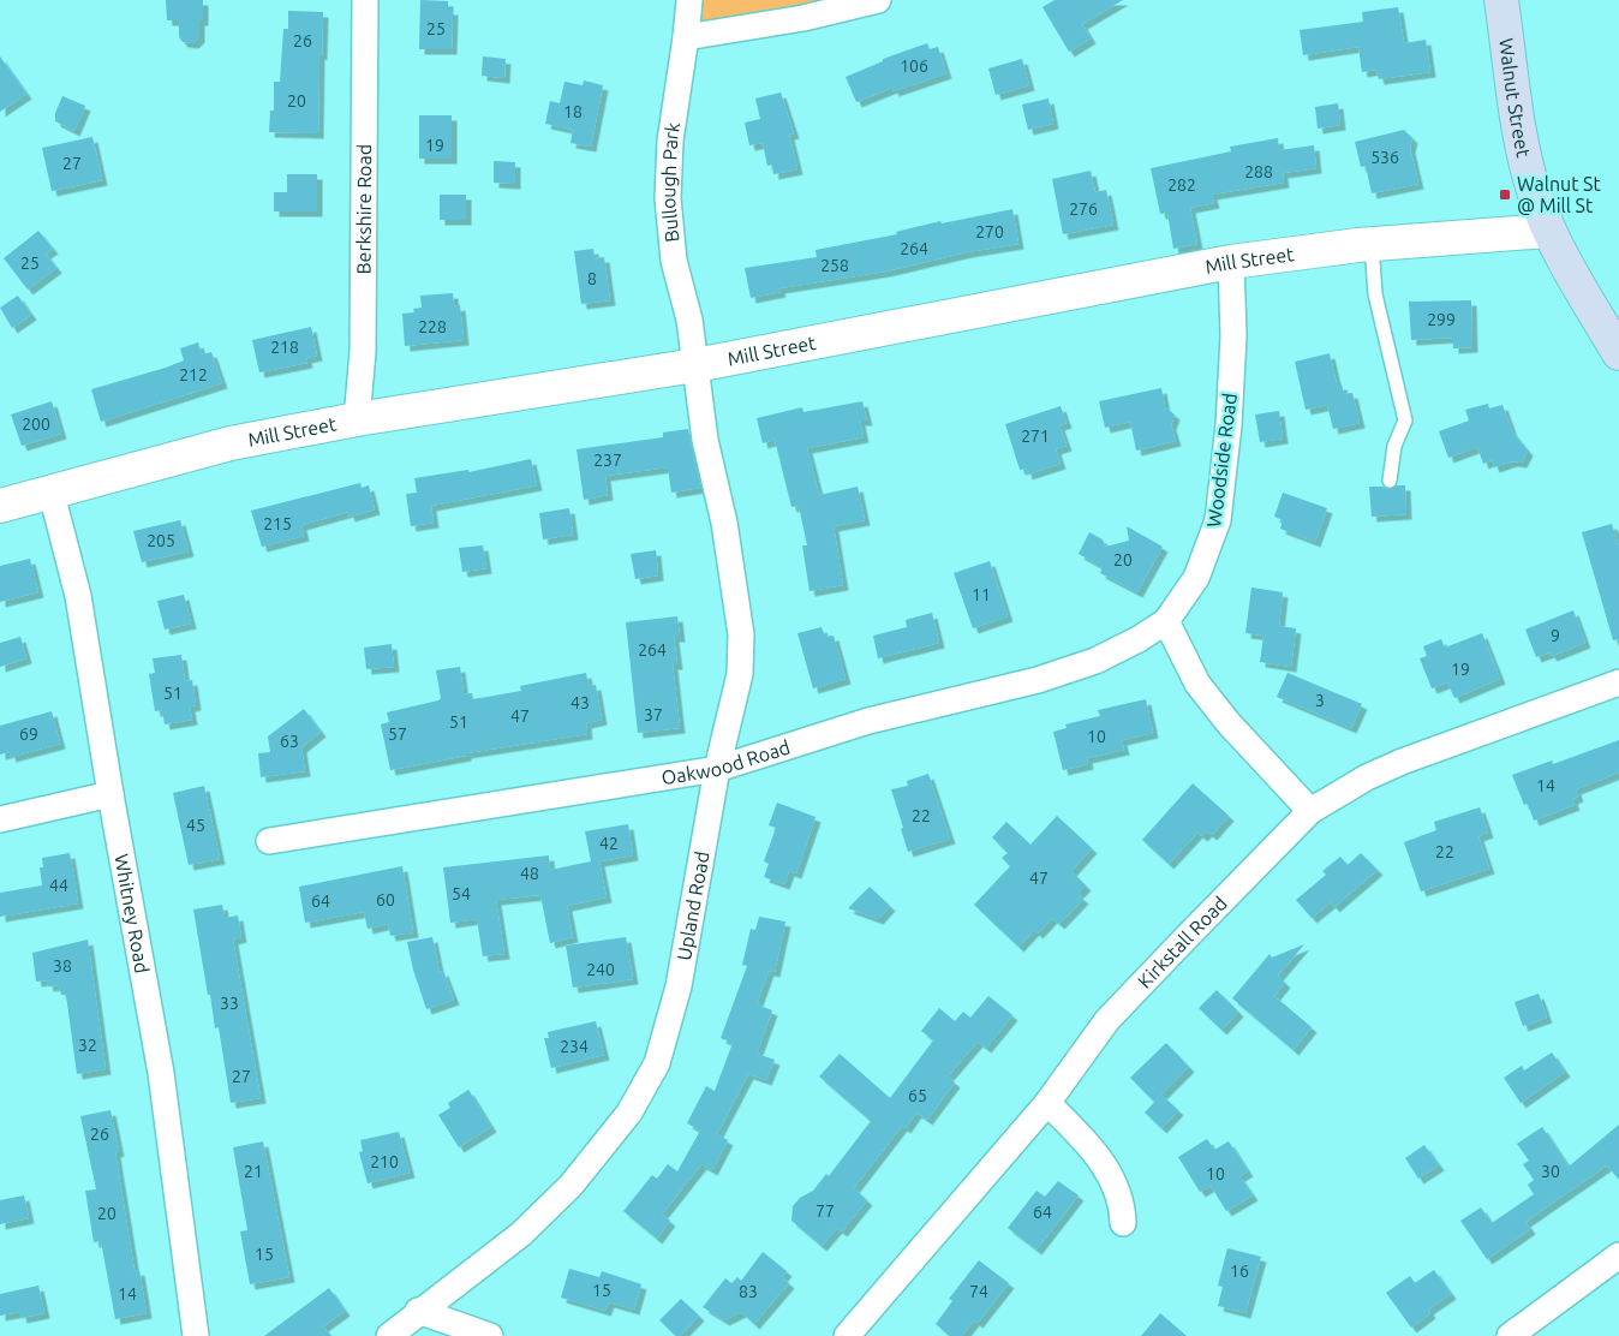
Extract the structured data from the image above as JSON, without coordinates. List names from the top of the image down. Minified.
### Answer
{"streets":{"main road":["Walnut Street"],"street":["Bullough Park","Berkshire Road","Mill Street","Woodside Road","Oakwood Road","Upland Road","Whitney Road","Kirkstall Road"]},"crossings":[["Walnut Street","Mill Street"],["Bullough Park","Mill Street"],["Bullough Park","Upland Road"],["Berkshire Road","Mill Street"],["Mill Street","Woodside Road"],["Mill Street","Upland Road"],["Mill Street","Whitney Road"],["Woodside Road","Oakwood Road"],["Oakwood Road","Upland Road"]],"places":{"transit":["Walnut St @ Mill St"]},"house_numbers":["25","26","106","20","18","19","536","27","288","282","276","270","264","25","258","8","299","228","218","212","200","271","237","215","205","20","11","9","264","19","51","3","43","37","47","51","69","57","10","63","14","22","45","42","22","48","47","44","54","60","64","38","240","33","32","234","27","65","26","210","21","30","10","77","64","20","15","16","15","83","74","14"]}
